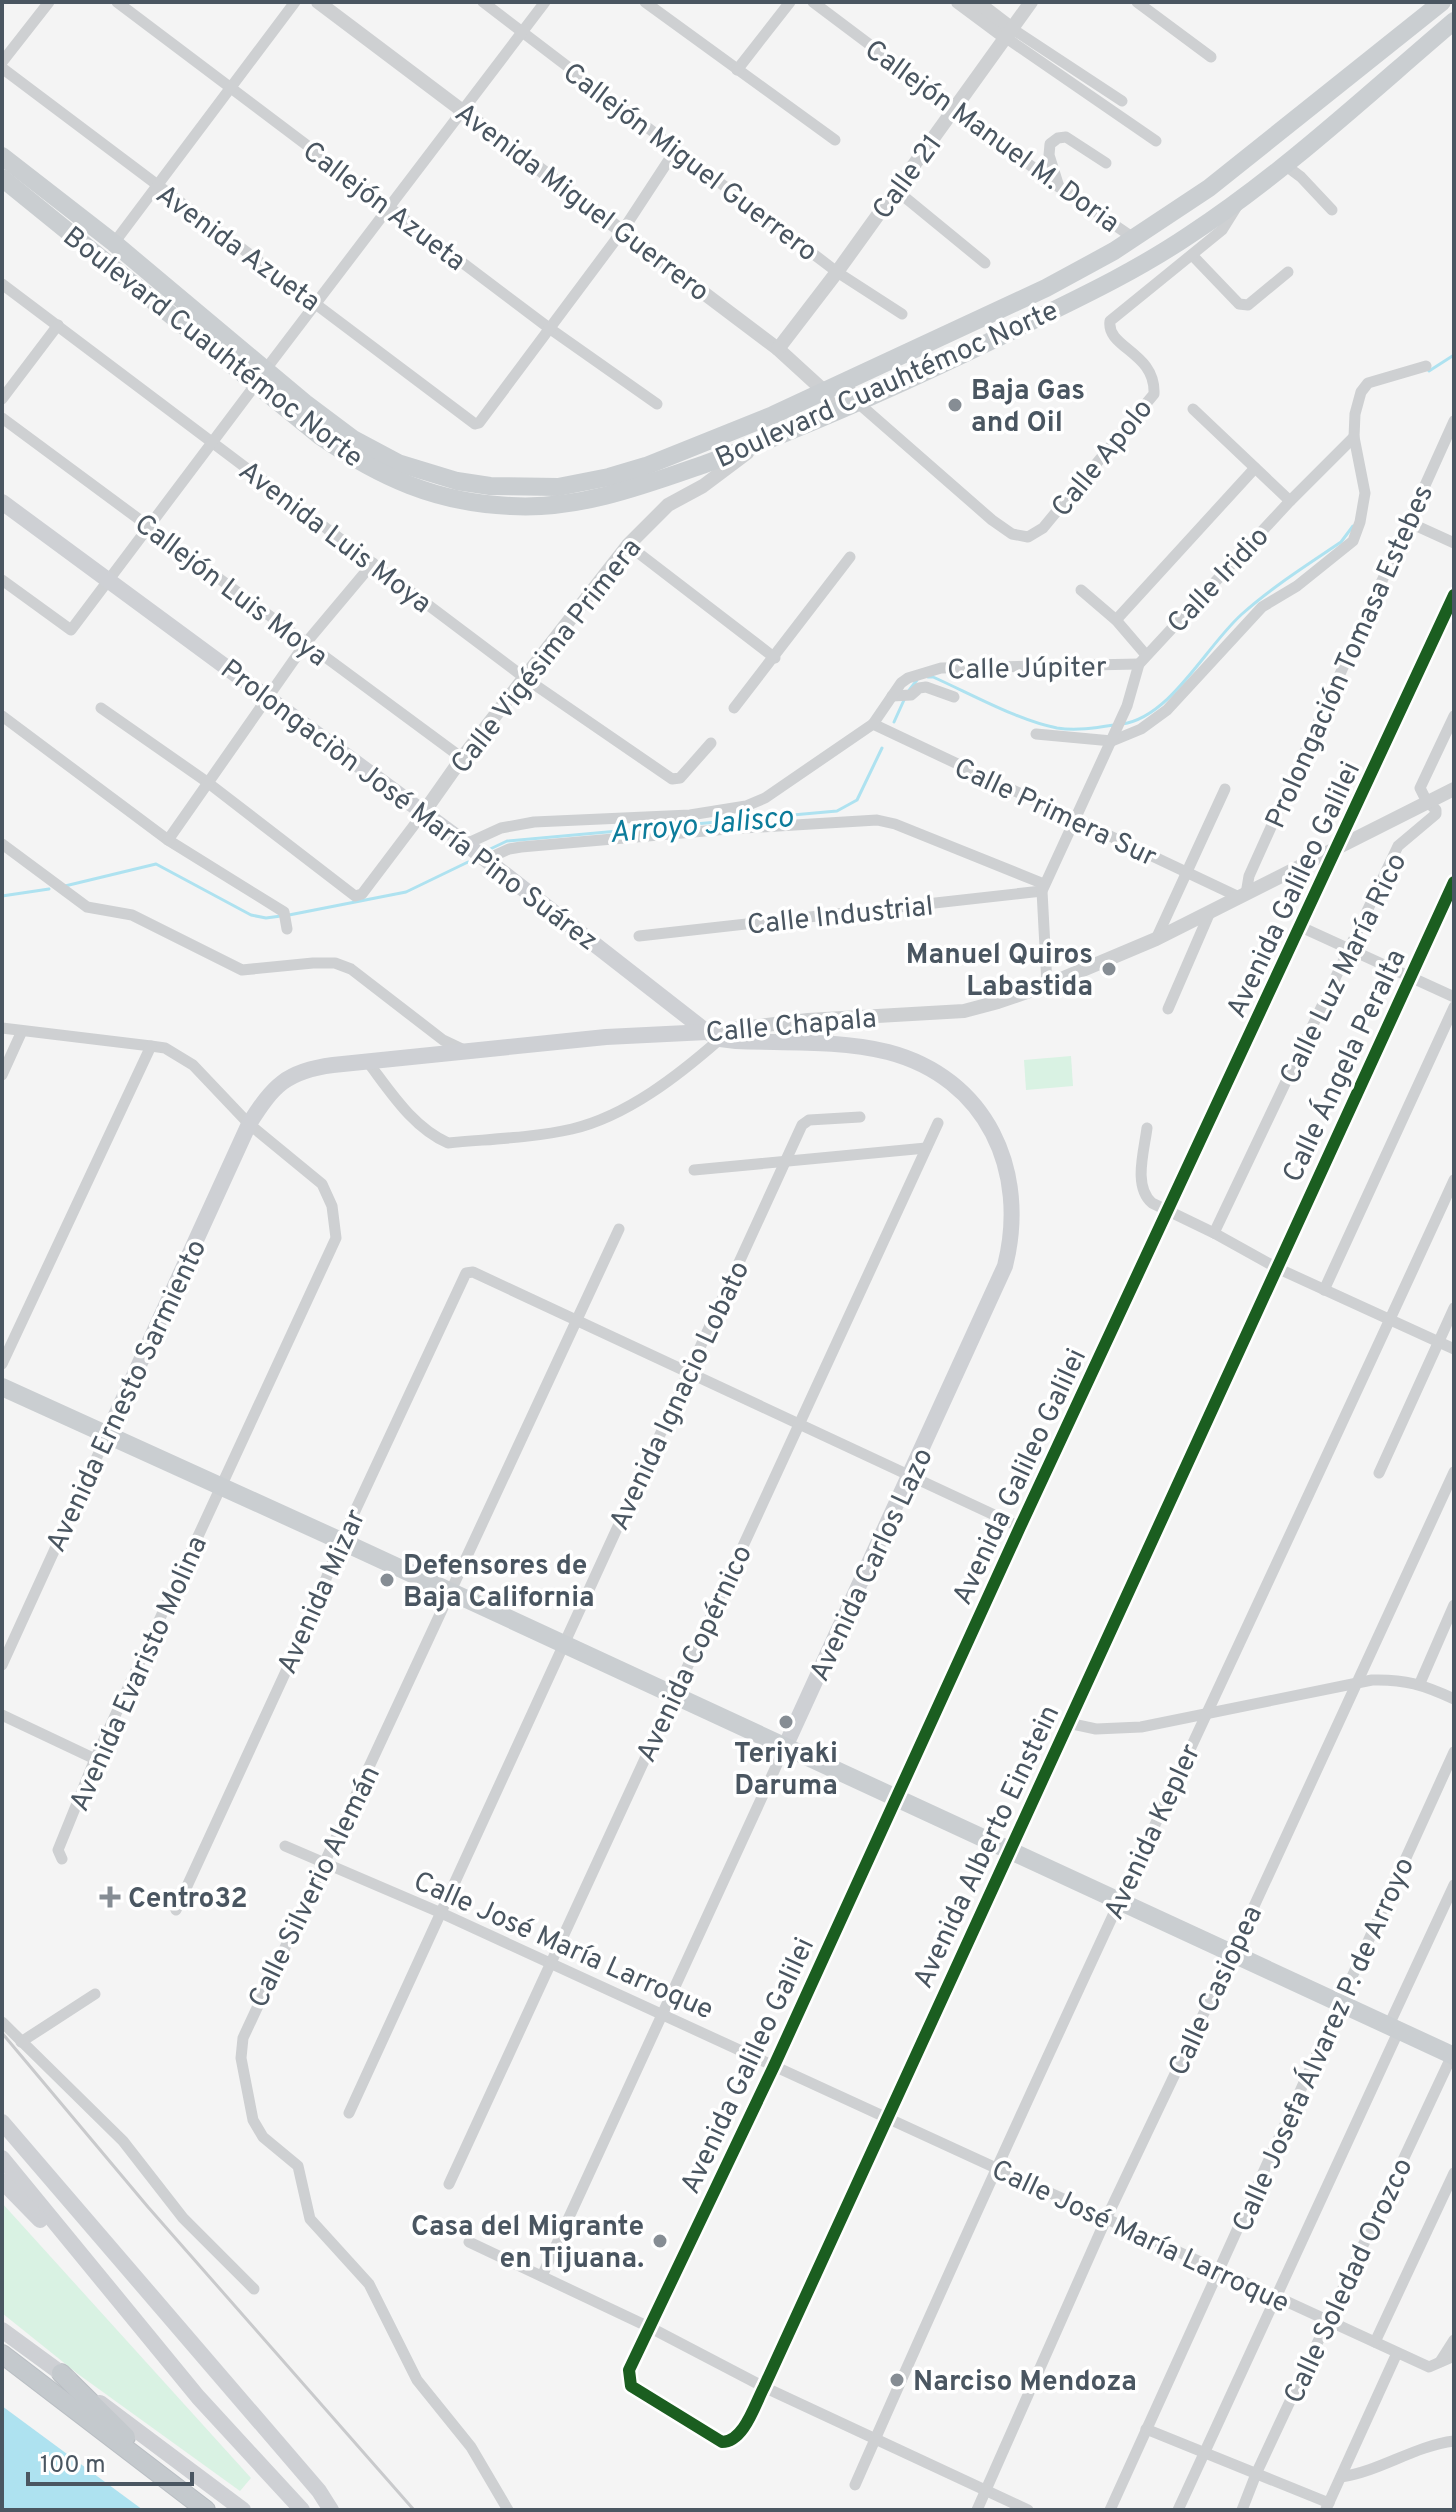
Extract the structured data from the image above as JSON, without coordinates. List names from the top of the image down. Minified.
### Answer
{"streets":{"main road":["Boulevard Cuauhtémoc Norte","Prolongaciòn José María Pino Suárez","Calle Chapala","Avenida Ernesto Sarmiento","Avenida Carlos Lazo"],"street":["Callejón Manuel M. Doria","Callejón Miguel Guerrero","Calle 21","Avenida Miguel Guerrero","Callejón Azueta","Avenida Azueta","Calle Apolo","Avenida Luis Moya","Calle Iridio","Callejón Luis Moya","Calle Vigésima Primera","Prolongación Tomasa Estebes","Calle Júpiter","Calle Primera Sur","Avenida Galileo Galilei","Calle Industrial","Calle Luz María Rico","Calle Ángela Peralta","Avenida Ignacio Lobato","Avenida Mizar","Avenida Copérnico","Avenida Evaristo Molina","Avenida Kepler","Avenida Alberto Einstein","Calle Silverio Alemán","Calle José María Larroque","Calle Casiopea","Calle Josefa Álvarez P. de Arroyo","Calle Soledad Orozco"]},"crossings":[["Callejón Manuel M. Doria","Calle 21"],["Callejón Manuel M. Doria","Boulevard Cuauhtémoc Norte"],["Callejón Miguel Guerrero","Calle 21"],["Calle 21","Avenida Miguel Guerrero"],["Avenida Miguel Guerrero","Boulevard Cuauhtémoc Norte"],["Callejón Azueta","Avenida Azueta"],["Boulevard Cuauhtémoc Norte","Calle Apolo"],["Boulevard Cuauhtémoc Norte","Calle Vigésima Primera"],["Avenida Luis Moya","Calle Vigésima Primera"],["Calle Iridio","Calle Júpiter"],["Calle Iridio","Calle Primera Sur"],["Calle Iridio","Calle Industrial"],["Callejón Luis Moya","Calle Vigésima Primera"],["Calle Vigésima Primera","Prolongaciòn José María Pino Suárez"],["Prolongación Tomasa Estebes","Calle Primera Sur"],["Prolongación Tomasa Estebes","Calle Chapala"],["Calle Júpiter","Prolongaciòn José María Pino Suárez"],["Calle Júpiter","Calle Primera Sur"],["Prolongaciòn José María Pino Suárez","Calle Chapala"],["Prolongaciòn José María Pino Suárez","Avenida Carlos Lazo"],["Calle Primera Sur","Calle Chapala"],["Avenida Galileo Galilei","Calle Chapala"],["Avenida Galileo Galilei","Avenida Alberto Einstein"],["Avenida Galileo Galilei","Calle José María Larroque"],["Calle Luz María Rico","Calle Chapala"],["Calle Chapala","Avenida Ernesto Sarmiento"],["Calle Chapala","Avenida Carlos Lazo"],["Calle Chapala","Avenida Evaristo Molina"],["Calle Ángela Peralta","Avenida Alberto Einstein"],["Avenida Ernesto Sarmiento","Avenida Evaristo Molina"],["Avenida Ignacio Lobato","Calle José María Larroque"],["Avenida Carlos Lazo","Calle José María Larroque"],["Avenida Mizar","Calle Silverio Alemán"],["Avenida Copérnico","Calle José María Larroque"],["Avenida Kepler","Calle José María Larroque"],["Avenida Alberto Einstein","Calle José María Larroque"],["Calle Silverio Alemán","Calle José María Larroque"],["Calle José María Larroque","Calle Casiopea"],["Calle José María Larroque","Calle Josefa Álvarez P. de Arroyo"],["Calle José María Larroque","Calle Soledad Orozco"]],"water":["Arroyo Jalisco"],"places":{"other":["Baja Gas and Oil","Manuel Quiros Labastida","Defensores de Baja California","Teriyaki Daruma","Casa del Migrante en Tijuana.","Narciso Mendoza"],"health":["Centro32"]},"scale_bar":"100 m"}
